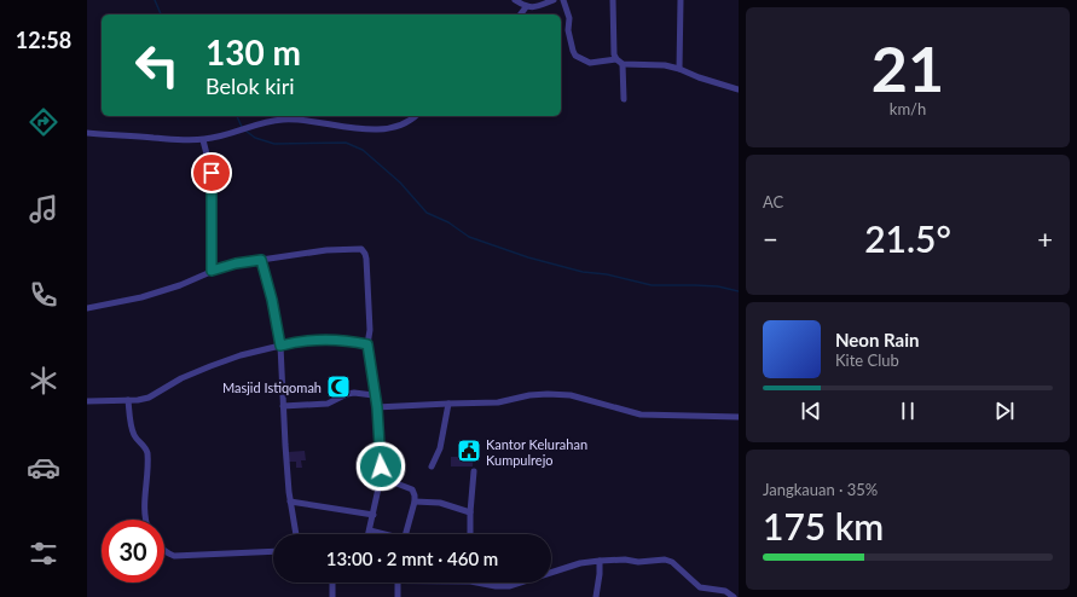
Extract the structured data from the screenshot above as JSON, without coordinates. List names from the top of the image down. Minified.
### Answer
{"places":{"mosque":["Masjid Istiqomah"],"public building":["Kantor Kelurahan Kumpulrejo"]},"page":{"tabs":"12:58","tile":[["21","km/h"],"AC",["Jangkauan · 35%","175 km"]],"turn":["130 m","Belok kiri"],"heat":["−","21.5°","+"],"song":["Neon Rain","Kite Club"],"limit":"30","trip":"13:00 · 2 mnt · 460 m"}}
